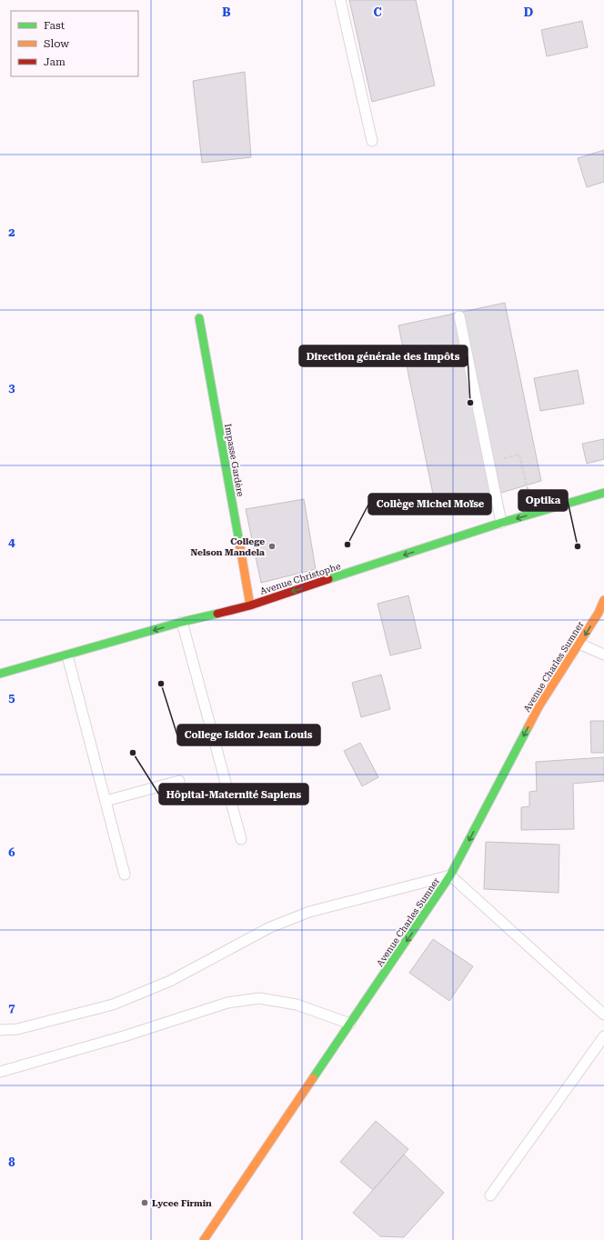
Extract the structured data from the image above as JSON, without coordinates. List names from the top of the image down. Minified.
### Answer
{"streets":{"street":["Impasse Gardère","Avenue Christophe","Avenue Charles Sumner"]},"crossings":[["Impasse Gardère","Avenue Christophe"]],"one_way":["Avenue Christophe","Avenue Charles Sumner"],"places":["Direction générale des Impôts","Collège Michel Moïse","College Nelson Mandela","Optika","College Isidor Jean Louis","Hôpital-Maternité Sapiens","Lycee Firmin"],"legend":["Fast","Slow","Jam"],"grid":{"columns":["B","C","D"],"rows":["2","3","4","5","6","7","8"]}}
